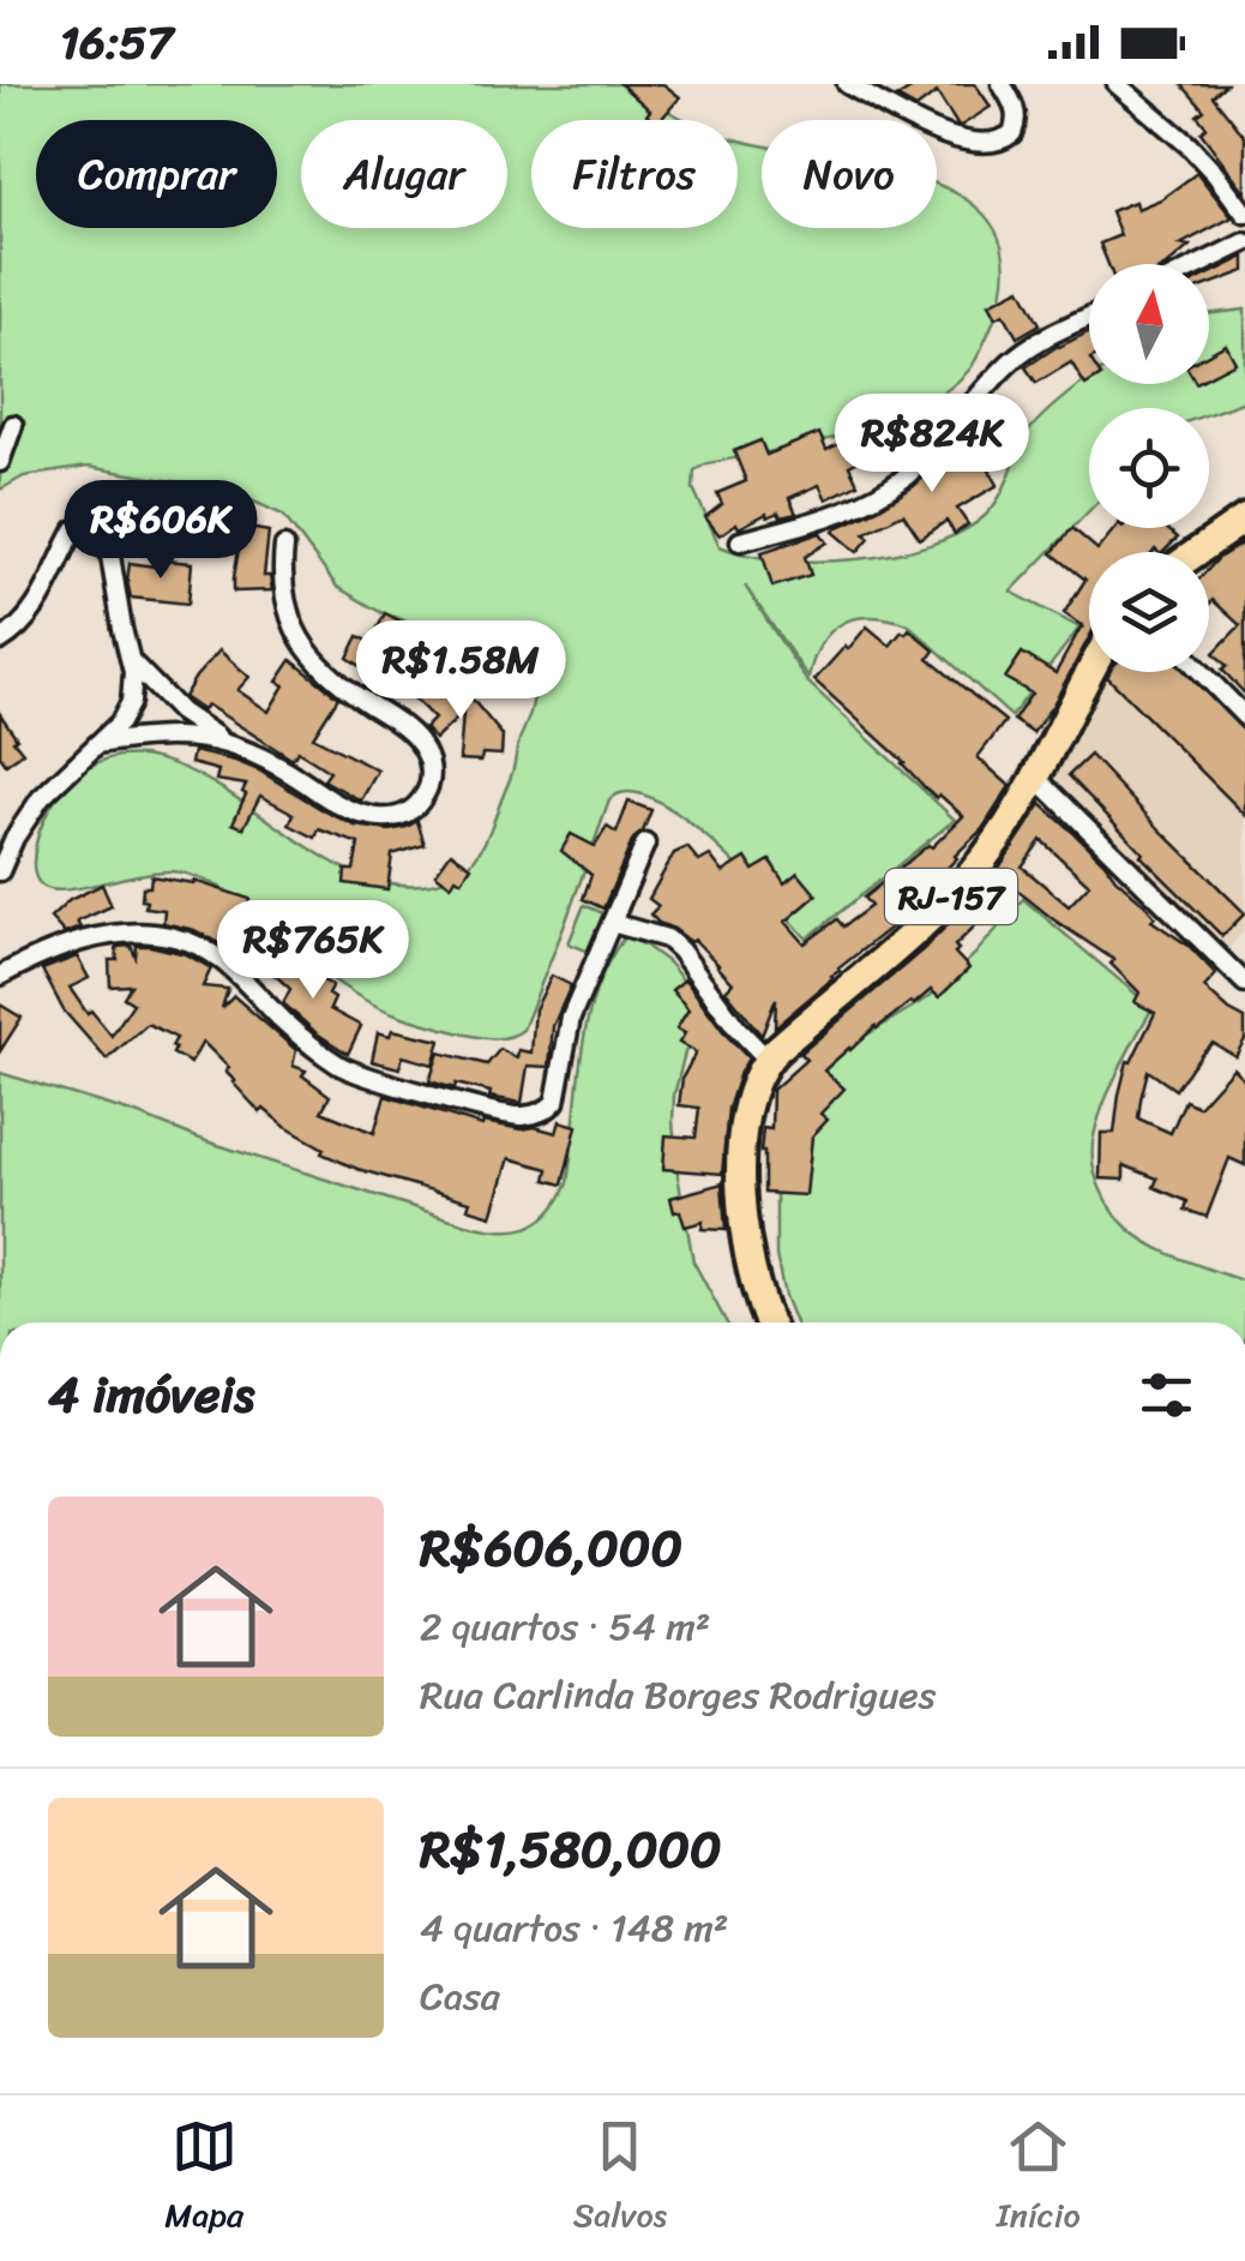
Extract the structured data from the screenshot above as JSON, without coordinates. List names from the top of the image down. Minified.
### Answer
{"streets":{"main road":["RJ-157"]},"north":"top","page":{"status":"16:57","chip":["Comprar","Alugar","Filtros","Novo"],"price":["R$824K","R$606K","R$1.58M","R$765K"],"heading":"4 imóveis","list":[{"name":"R$606,000","note":"2 quartos · 54 m² · Rua Carlinda Borges Rodrigues"},{"name":"R$1,580,000","note":"4 quartos · 148 m² · Casa"}],"tabs":["Mapa","Salvos","Início"]}}
